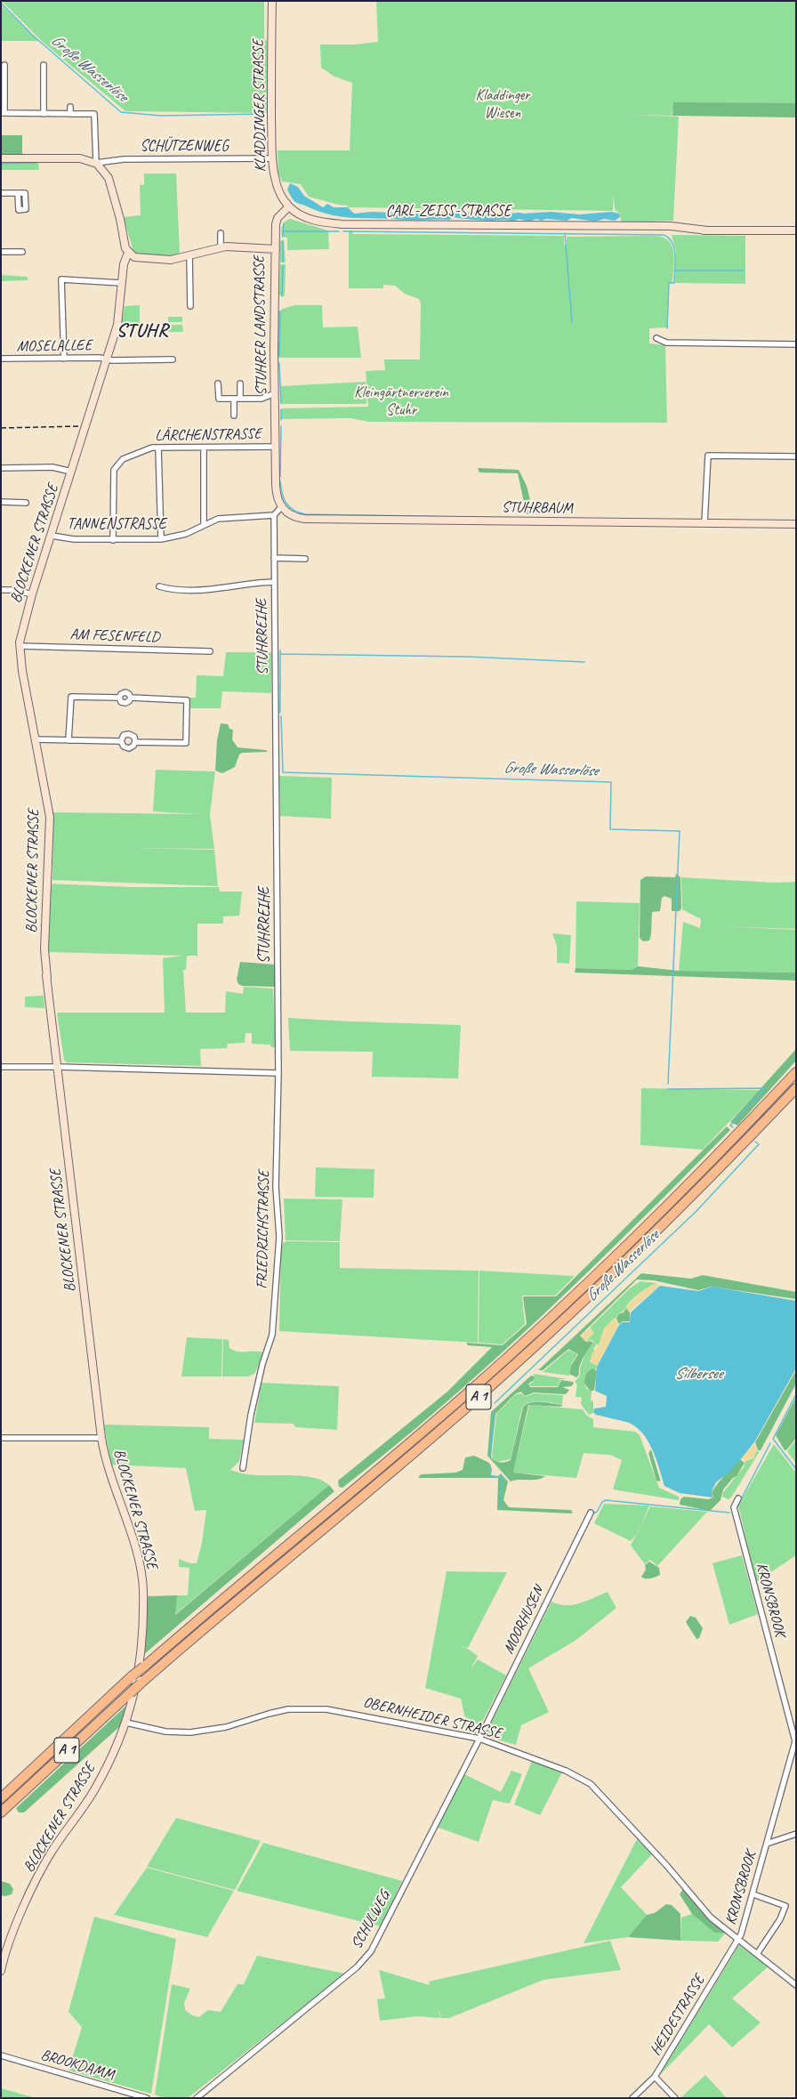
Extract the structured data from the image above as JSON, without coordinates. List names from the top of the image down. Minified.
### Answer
{"streets":{"highway":["A 1"],"street":["KLADDINGER STRASSE","SCHÜTZENWEG","CARL-ZEISS-STRASSE","STUHRER LANDSTRASSE","MOSELALLEE","LÄRCHENSTRASSE","STUHRBAUM","TANNENSTRASSE","BLOCKENER STRASSE","AM FESENFELD","STUHRREIHE","FRIEDRICHSTRASSE","KRONSBROOK","MOORHUSEN","OBERNHEIDER STRASSE","SCHULWEG","HEIDESTRASSE","BROOKDAMM"]},"crossings":[["KLADDINGER STRASSE","SCHÜTZENWEG"],["KLADDINGER STRASSE","CARL-ZEISS-STRASSE"],["STUHRER LANDSTRASSE","LÄRCHENSTRASSE"],["STUHRER LANDSTRASSE","STUHRBAUM"],["STUHRER LANDSTRASSE","BLOCKENER STRASSE"],["MOSELALLEE","BLOCKENER STRASSE"],["LÄRCHENSTRASSE","TANNENSTRASSE"],["TANNENSTRASSE","BLOCKENER STRASSE"],["TANNENSTRASSE","STUHRREIHE"],["BLOCKENER STRASSE","AM FESENFELD"],["BLOCKENER STRASSE","OBERNHEIDER STRASSE"],["STUHRREIHE","FRIEDRICHSTRASSE"],["KRONSBROOK","OBERNHEIDER STRASSE"],["KRONSBROOK","HEIDESTRASSE"],["MOORHUSEN","OBERNHEIDER STRASSE"],["MOORHUSEN","SCHULWEG"],["OBERNHEIDER STRASSE","SCHULWEG"],["OBERNHEIDER STRASSE","HEIDESTRASSE"]],"districts":["STUHR"],"water":["Große Wasserlöse","Silbersee"],"parks":["Kladdinger Wiesen","Kleingärtnerverein Stuhr"]}
